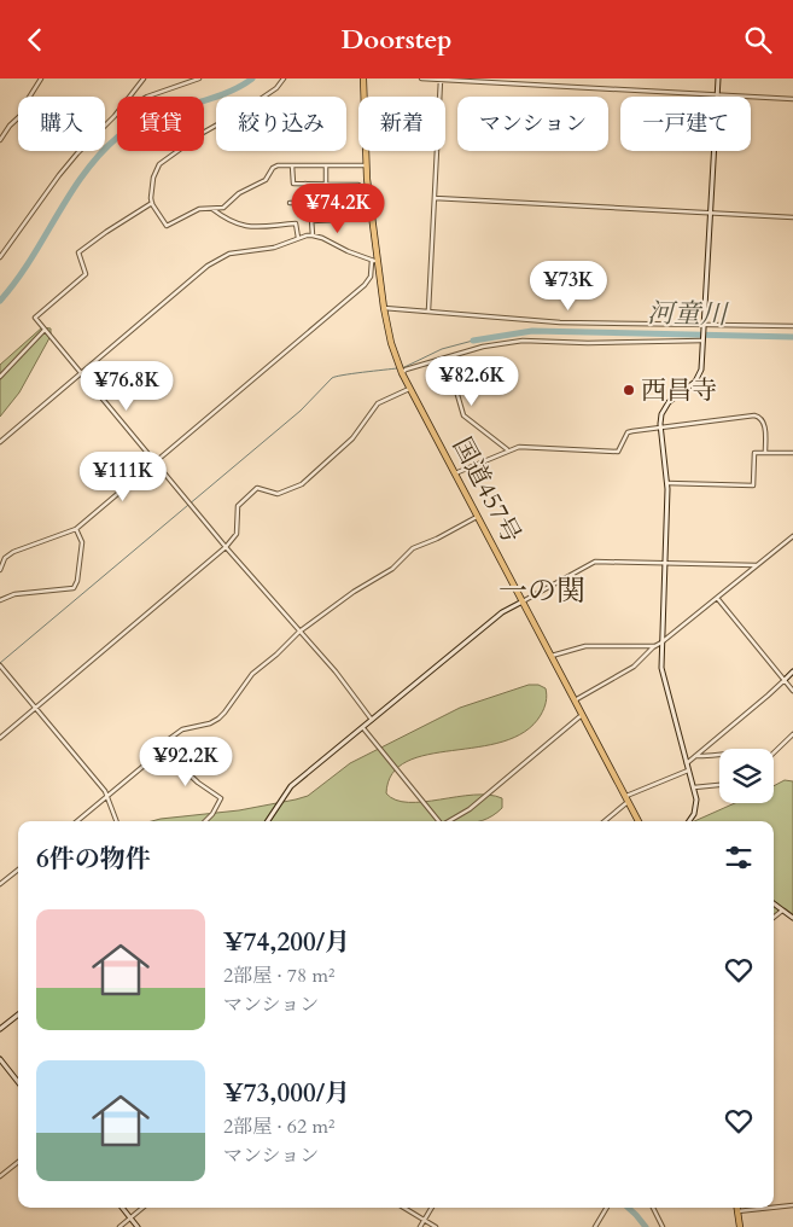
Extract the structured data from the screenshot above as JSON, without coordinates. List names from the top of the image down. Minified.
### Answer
{"streets":{"highway":["国道457号"]},"districts":["一の関"],"water":["河童川"],"places":["西昌寺"],"page":{"header":"Doorstep","chip":["購入","賃貸","絞り込み","新着","マンション","一戸建て"],"price":["¥74.2K","¥73K","¥82.6K","¥76.8K","¥111K","¥92.2K"],"heading":"6件の物件","list":[{"name":"¥74,200/月","note":"2部屋 · 78 m² · マンション"},{"name":"¥73,000/月","note":"2部屋 · 62 m² · マンション"}]}}
